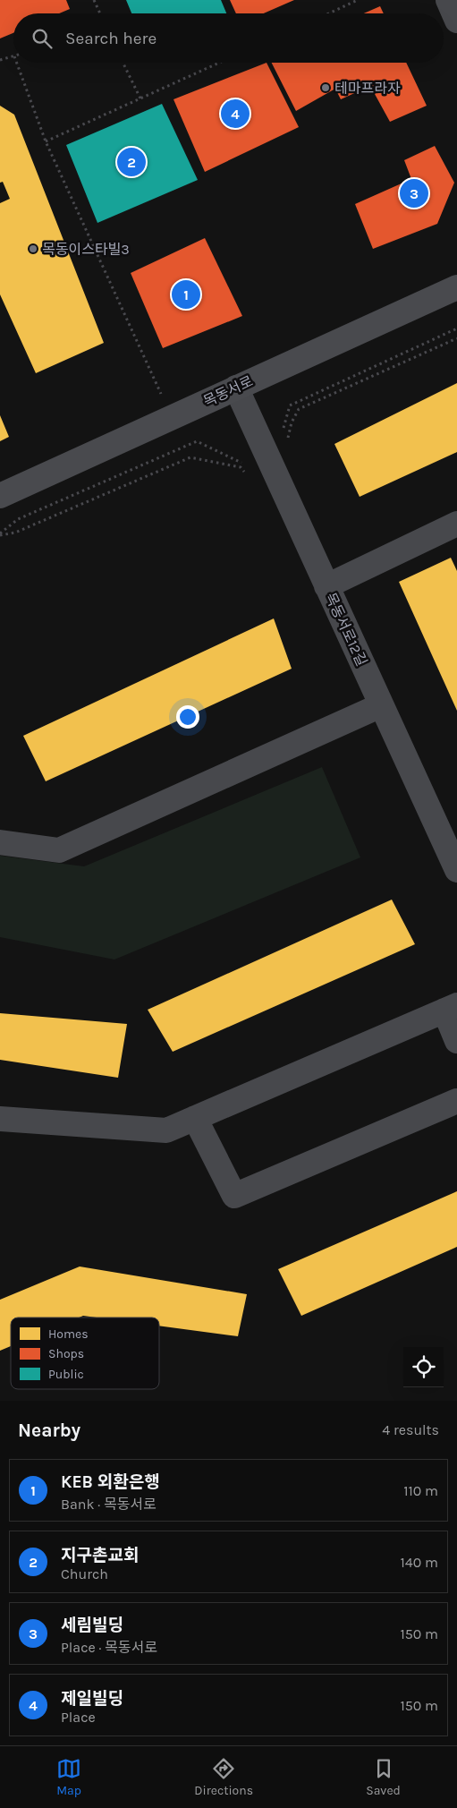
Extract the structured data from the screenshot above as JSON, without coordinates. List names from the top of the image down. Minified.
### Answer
{"streets":{"main road":["목동서로"],"street":["목동서로12길"]},"crossings":[["목동서로","목동서로12길"]],"places":["테마프라자","목동이스타빌3"],"legend":["Homes","Shops","Public"],"page":{"search":"Search here","pins":["4","2","3","1"],"heading":["Nearby","4 results"],"list":[{"mark":"1","name":"KEB 외환은행","note":"Bank · 목동서로","value":"110 m"},{"mark":"2","name":"지구촌교회","note":"Church","value":"140 m"},{"mark":"3","name":"세림빌딩","note":"Place · 목동서로","value":"150 m"},{"mark":"4","name":"제일빌딩","note":"Place","value":"150 m"}],"nav":["Map","Directions","Saved"]}}
